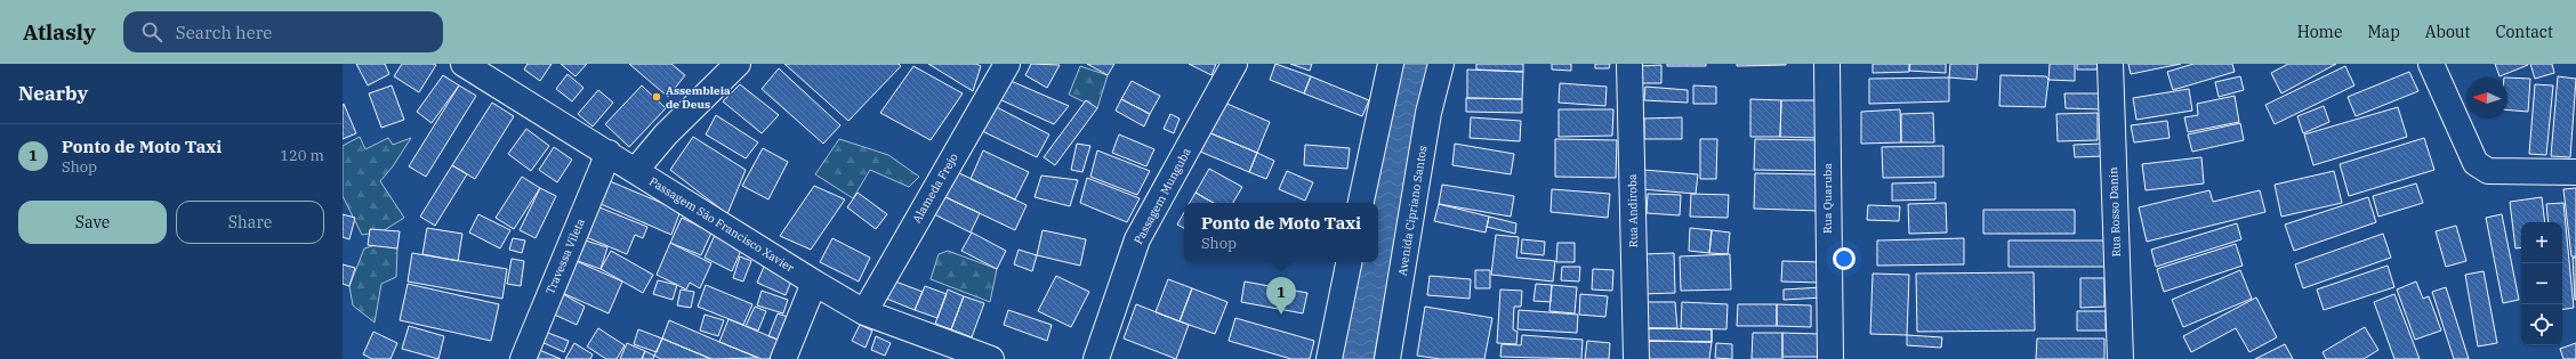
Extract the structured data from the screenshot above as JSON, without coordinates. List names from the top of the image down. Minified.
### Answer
{"streets":{"street":["Alameda Frejo","Passagem Munguba","Rua Quaruba","Avenida Cipriano Santos","Rua Andiroba","Rua Rosso Danin","Passagem São Francisco Xavier","Travessa Vileta"]},"crossings":[["Alameda Frejo","Passagem São Francisco Xavier"],["Passagem São Francisco Xavier","Travessa Vileta"]],"places":["Assembleia de Deus"],"north":"left","page":{"header":"Atlasly","search":"Search here","nav":["Home","Map","About","Contact"],"heading":"Nearby","list":[{"mark":"1","name":"Ponto de Moto Taxi","note":"Shop","value":"120 m"}],"buttons":["Save","Share"],"popup":["Ponto de Moto Taxi","Shop"],"map_buttons":["+","−"],"pins":"1"}}
